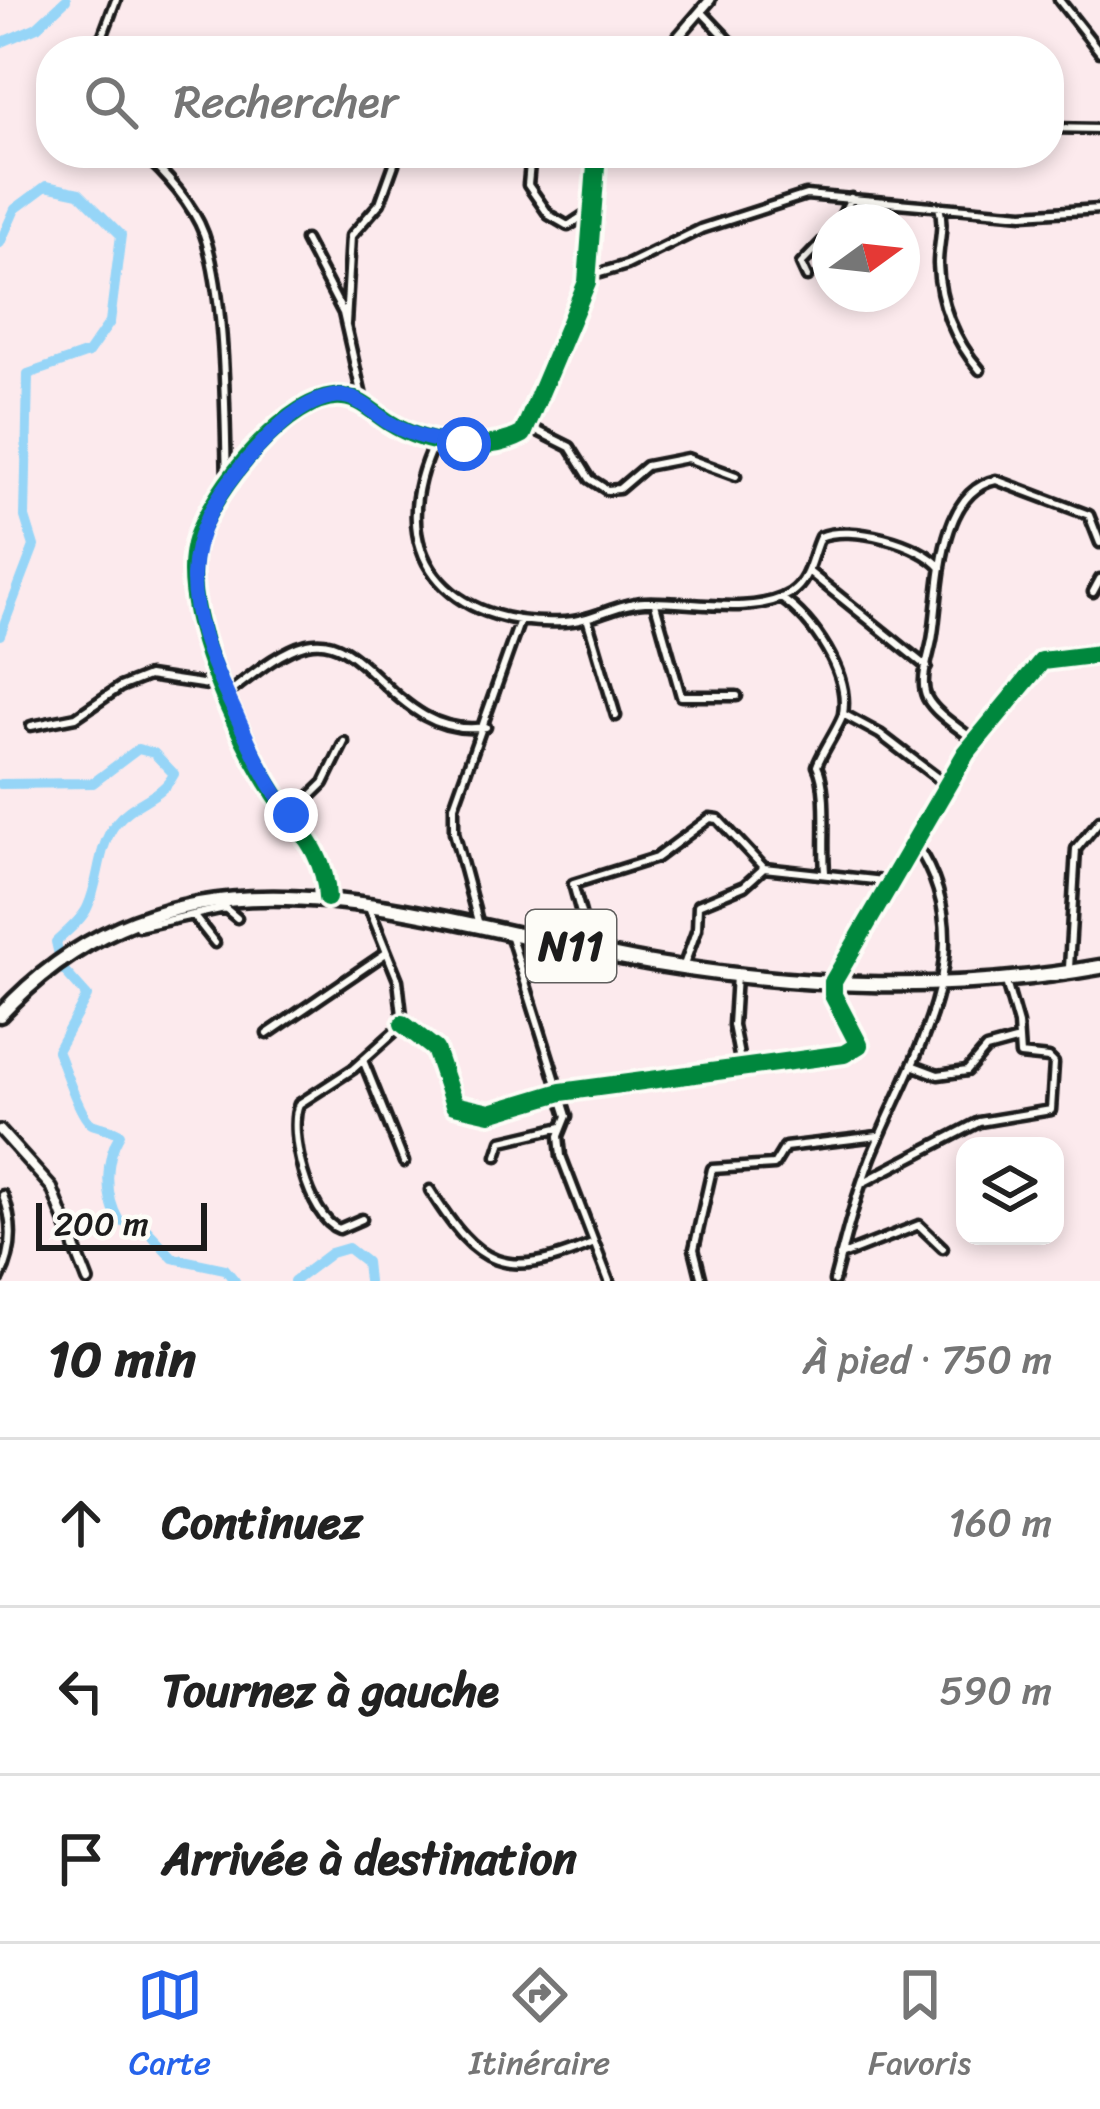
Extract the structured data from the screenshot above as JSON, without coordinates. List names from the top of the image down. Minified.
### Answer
{"streets":{"highway":["N11"]},"scale_bar":"200 m","north":"right","page":{"search":"Rechercher","scale":"200 m","heading":["10 min","À pied · 750 m"],"list":[["Continuez","160 m"],["Tournez à gauche","590 m"],"Arrivée à destination"],"nav":["Carte","Itinéraire","Favoris"]}}
